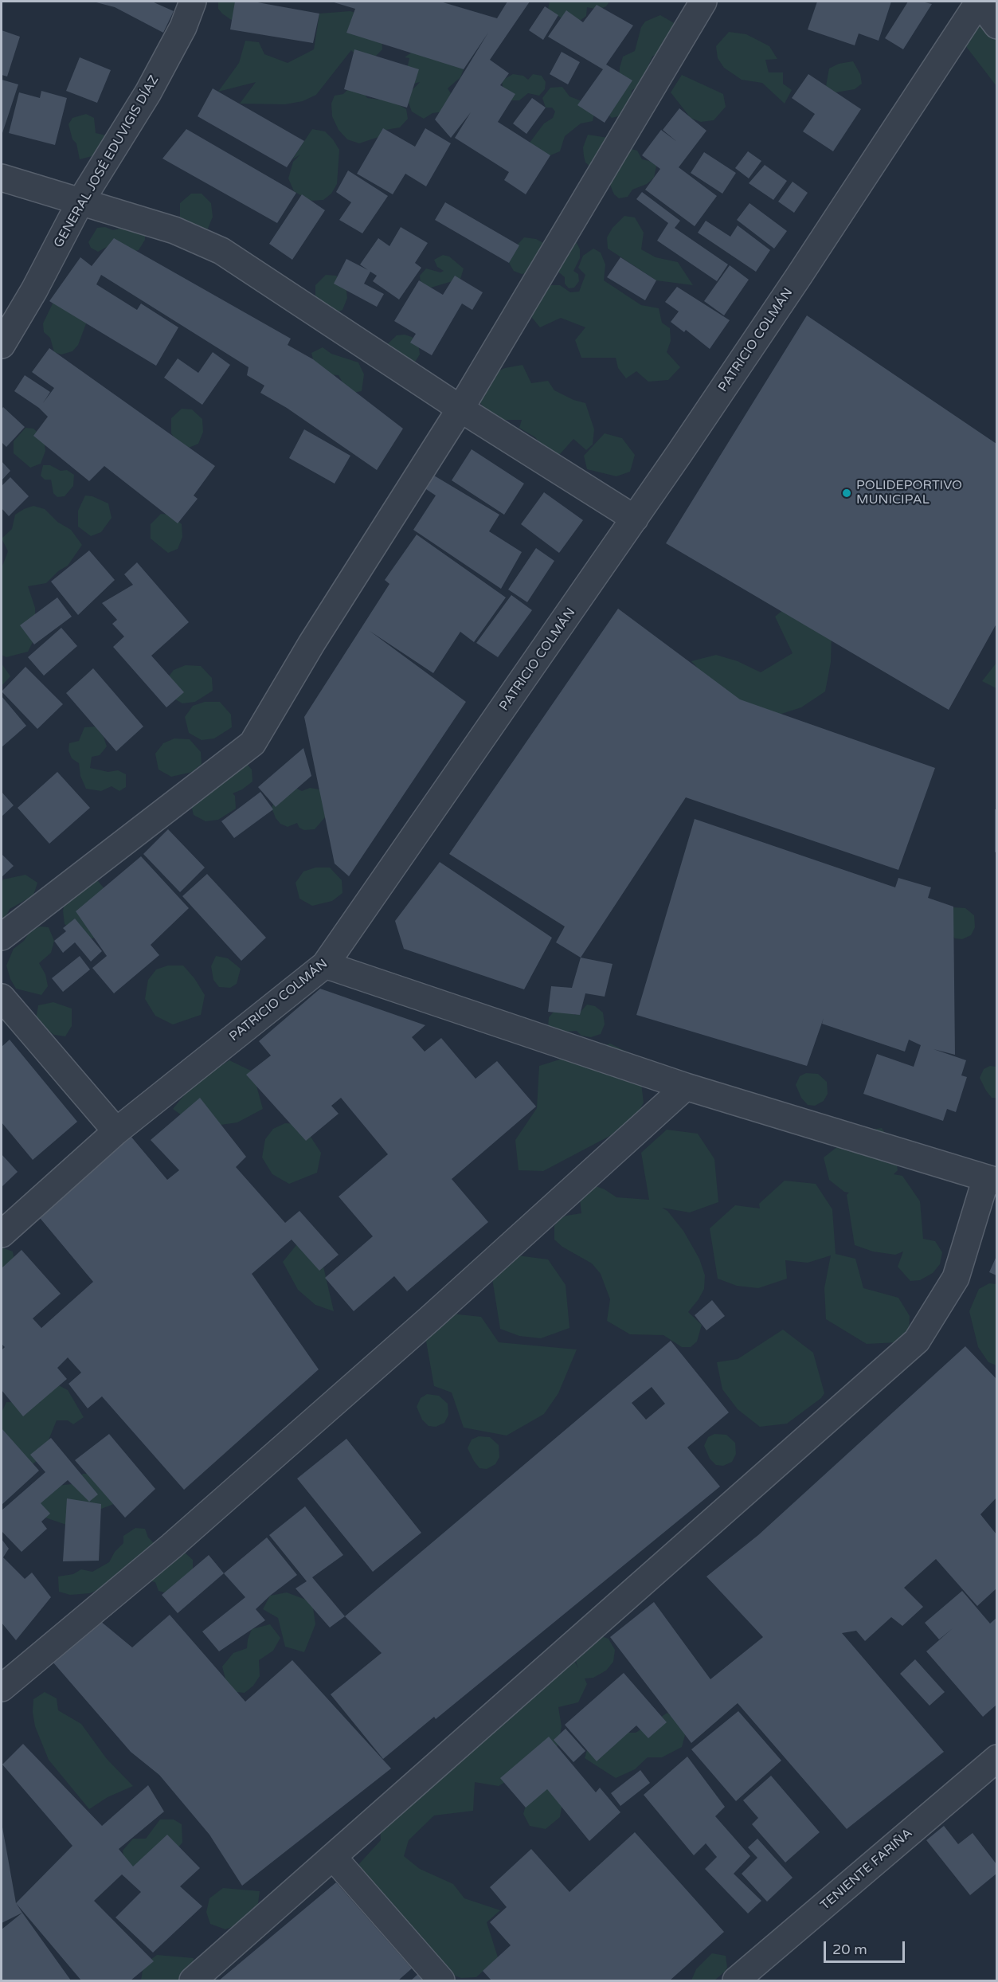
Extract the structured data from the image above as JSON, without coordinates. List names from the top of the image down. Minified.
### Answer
{"streets":{"street":["GENERAL JOSÉ EDUVIGIS DÍAZ","PATRICIO COLMÁN","TENIENTE FARIÑA"]},"places":["POLIDEPORTIVO MUNICIPAL"],"scale_bar":"20 m"}
